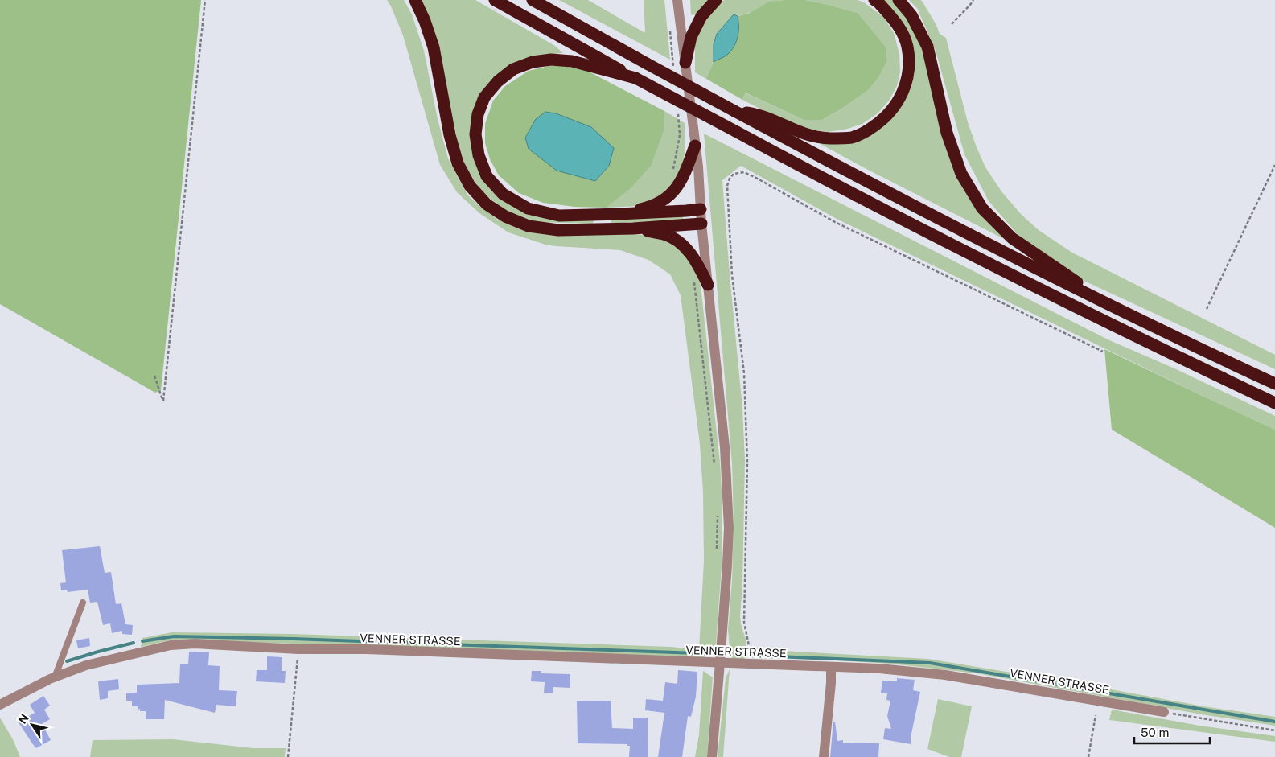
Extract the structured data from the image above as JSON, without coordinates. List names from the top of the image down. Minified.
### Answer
{"streets":{"street":["VENNER STRASSE"]},"scale_bar":"50 m","north":"top left"}
